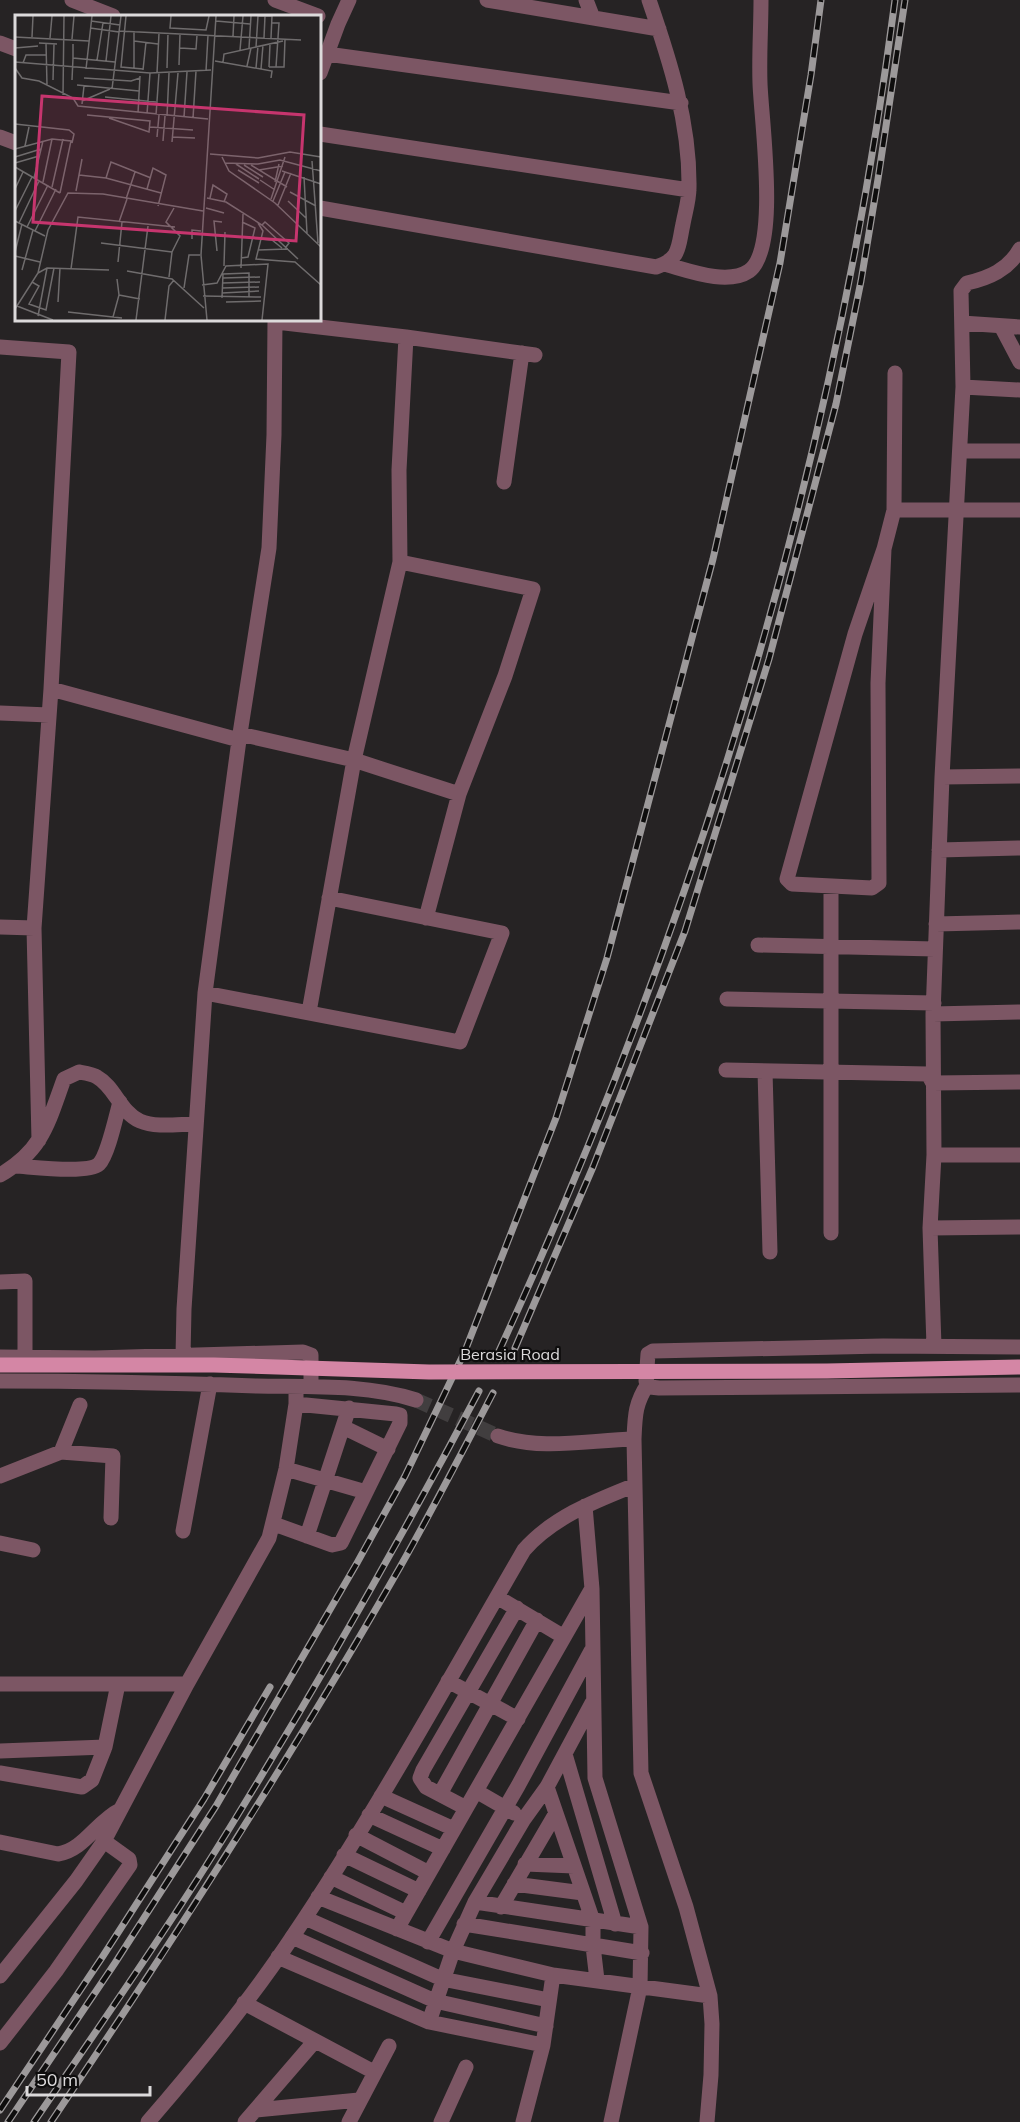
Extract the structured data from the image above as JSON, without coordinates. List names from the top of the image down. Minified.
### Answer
{"streets":{"main road":["Berasia Road"]},"scale_bar":"50 m"}
